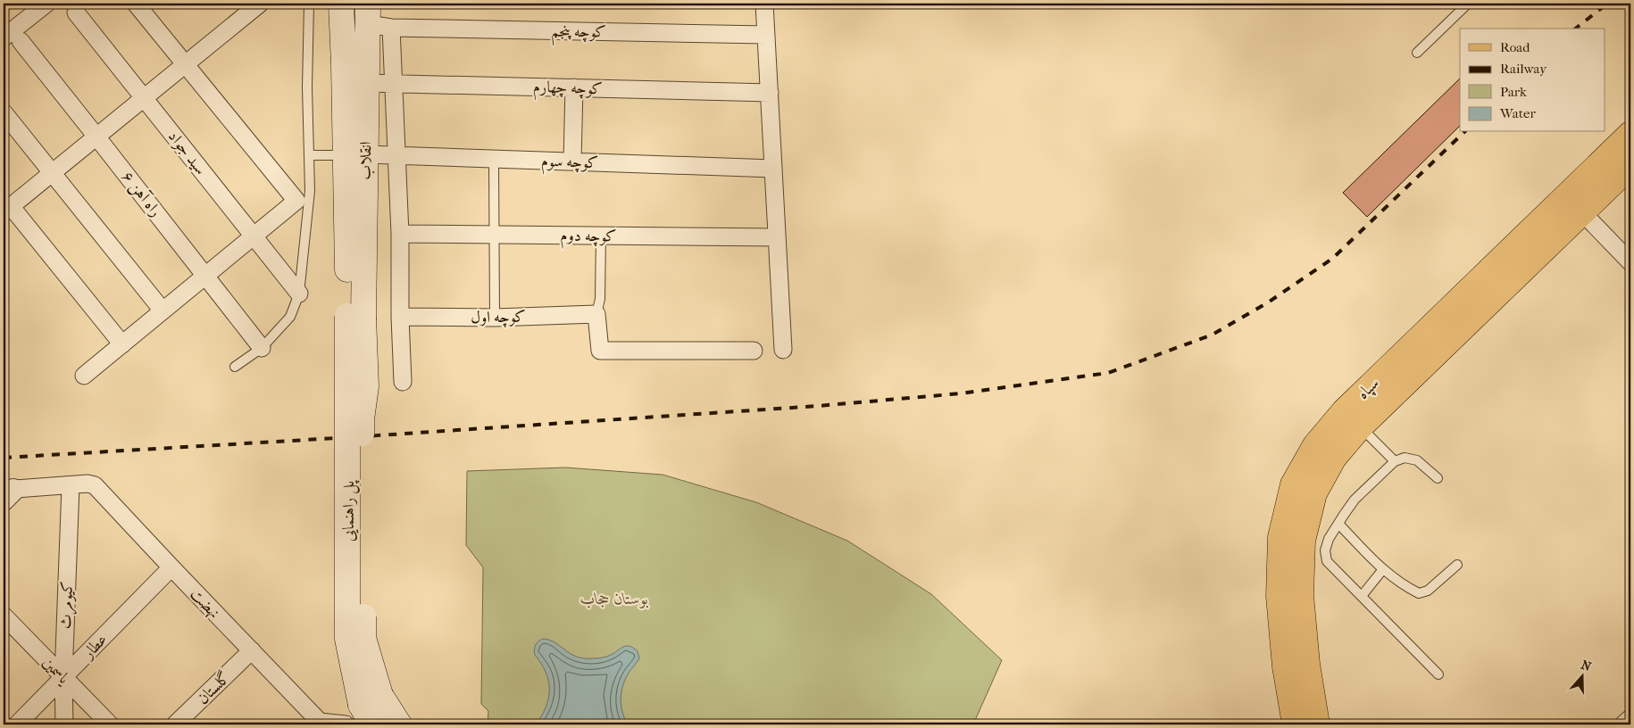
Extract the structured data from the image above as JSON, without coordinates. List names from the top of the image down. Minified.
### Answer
{"streets":{"main road":["انقلاب","سپاه","پل راهنمایی"],"street":["کوچه پنجم","کوچه چهارم","سید جواد","کوچه سوم","راه آهن ۶","کوچه دوم","کوچه اول","نهضت","کیومرث","عطار","یاسمین","گلستان"]},"crossings":[["کوچه پنجم","انقلاب"],["کوچه چهارم","انقلاب"],["انقلاب","کوچه سوم"],["انقلاب","پل راهنمایی"],["نهضت","کیومرث"],["نهضت","عطار"],["نهضت","گلستان"],["کیومرث","عطار"],["کیومرث","یاسمین"],["عطار","یاسمین"]],"parks":["بوستان حجاب"],"legend":["Road","Railway","Park","Water"],"north":"top"}
